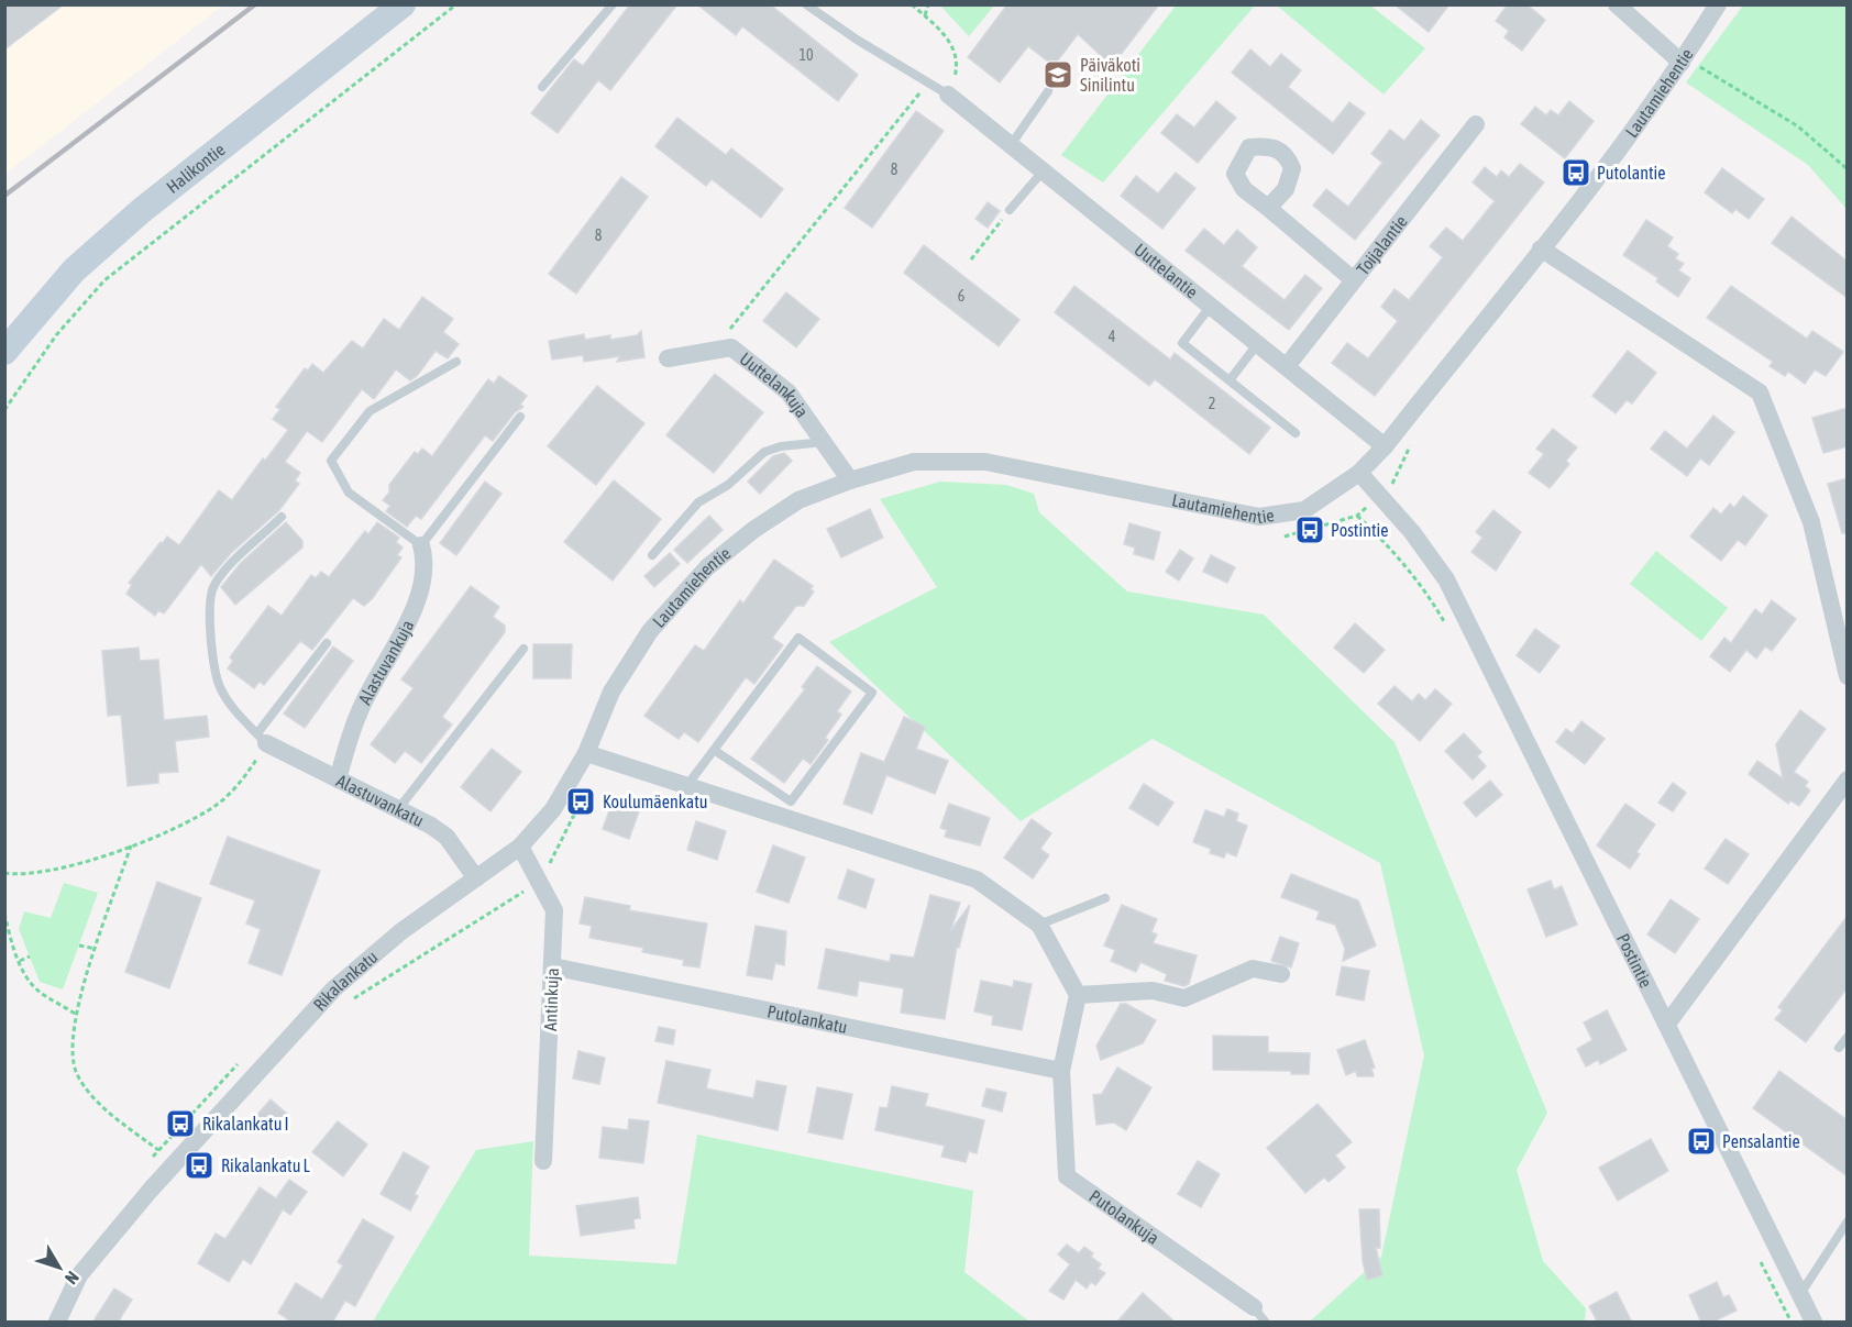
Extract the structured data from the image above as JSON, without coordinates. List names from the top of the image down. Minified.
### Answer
{"streets":{"main road":["Halikontie"],"street":["Lautamiehentie","Toijalantie","Uuttelantie","Uuttelankuja","Alastuvankuja","Alastuvankatu","Postintie","Rikalankatu","Antinkuja","Putolankatu","Putolankuja"]},"crossings":[["Lautamiehentie","Uuttelantie"],["Lautamiehentie","Uuttelankuja"],["Lautamiehentie","Postintie"],["Lautamiehentie","Rikalankatu"],["Toijalantie","Uuttelantie"],["Alastuvankuja","Alastuvankatu"],["Alastuvankatu","Rikalankatu"],["Rikalankatu","Antinkuja"],["Antinkuja","Putolankatu"],["Putolankatu","Putolankuja"]],"places":{"school or university":["Päiväkoti Sinilintu"],"bus stop":["Putolantie","Postintie","Koulumäenkatu","Rikalankatu I","Pensalantie","Rikalankatu L"]},"house_numbers":["10","8","8","6","4","2"],"north":"bottom right"}
